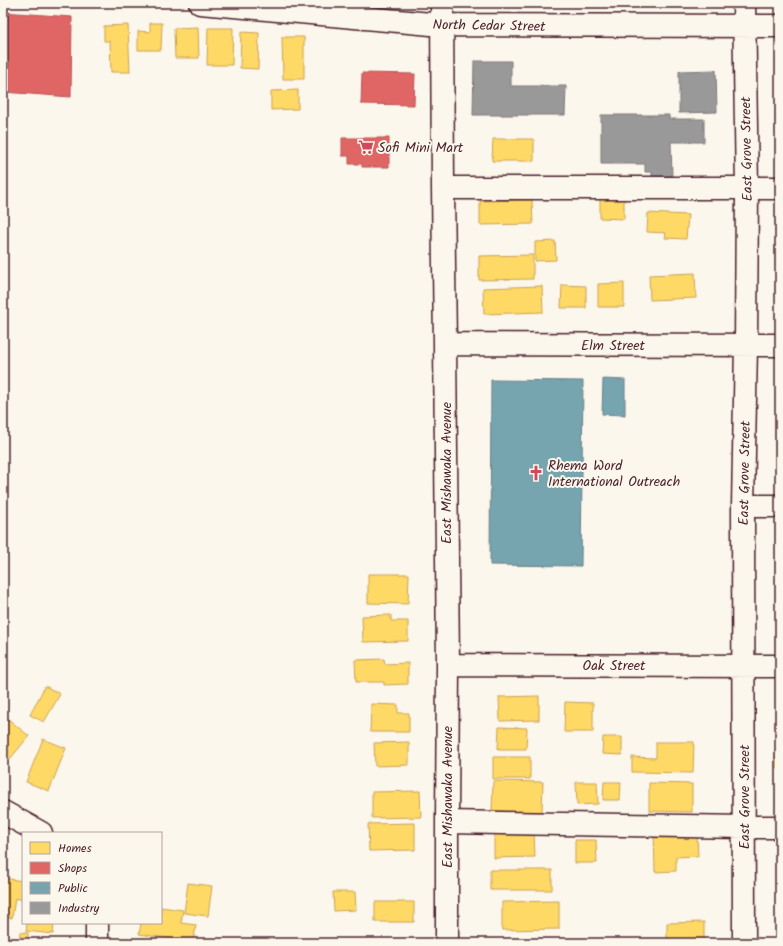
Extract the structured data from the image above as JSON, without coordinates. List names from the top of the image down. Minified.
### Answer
{"streets":{"street":["North Cedar Street","East Grove Street","Elm Street","East Mishawaka Avenue","Oak Street"]},"crossings":[["North Cedar Street","East Grove Street"],["North Cedar Street","East Mishawaka Avenue"],["East Grove Street","Elm Street"],["East Grove Street","Oak Street"],["Elm Street","East Mishawaka Avenue"],["East Mishawaka Avenue","Oak Street"]],"places":{"supermarket":["Sofi Mini Mart"],"church":["Rhema Word International Outreach"]},"legend":["Homes","Shops","Public","Industry"]}
